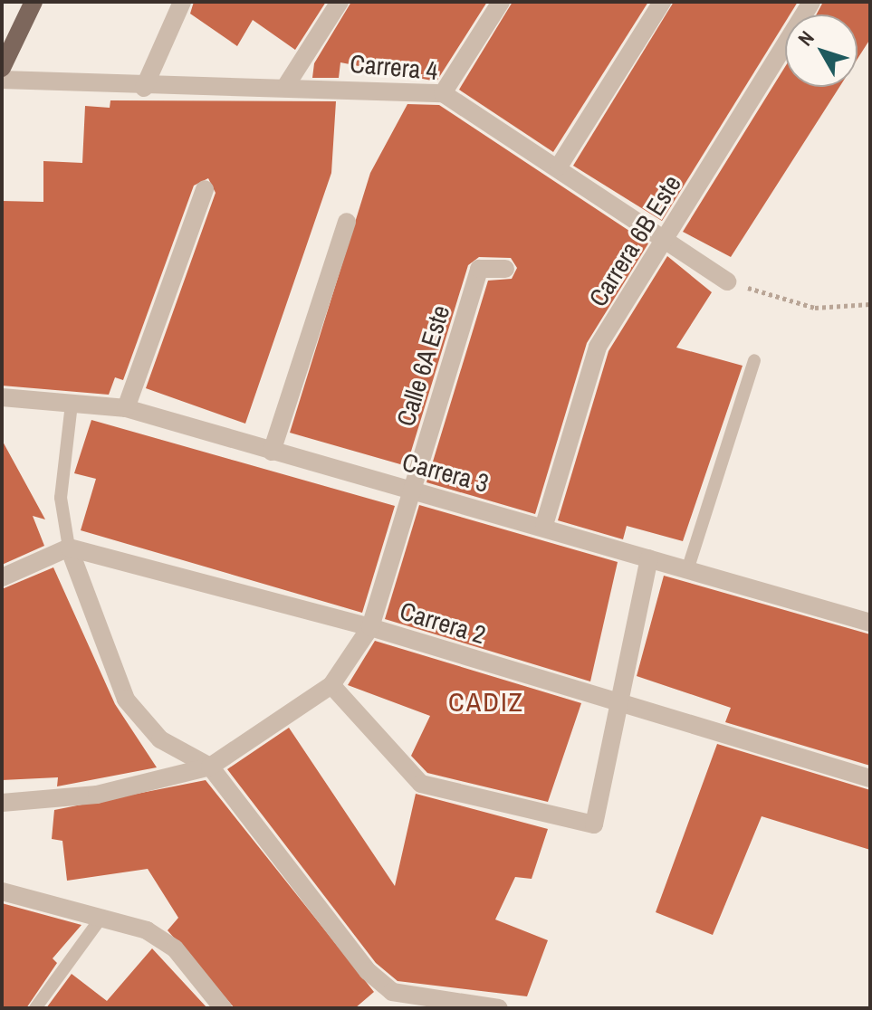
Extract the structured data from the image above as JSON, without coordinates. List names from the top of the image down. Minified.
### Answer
{"streets":{"street":["Carrera 4","Carrera 6B Este","Calle 6A Este","Carrera 3","Carrera 2"]},"crossings":[["Carrera 4","Carrera 6B Este"],["Carrera 6B Este","Carrera 3"],["Calle 6A Este","Carrera 3"],["Calle 6A Este","Carrera 2"]],"districts":["CADIZ"],"north":"top left"}
